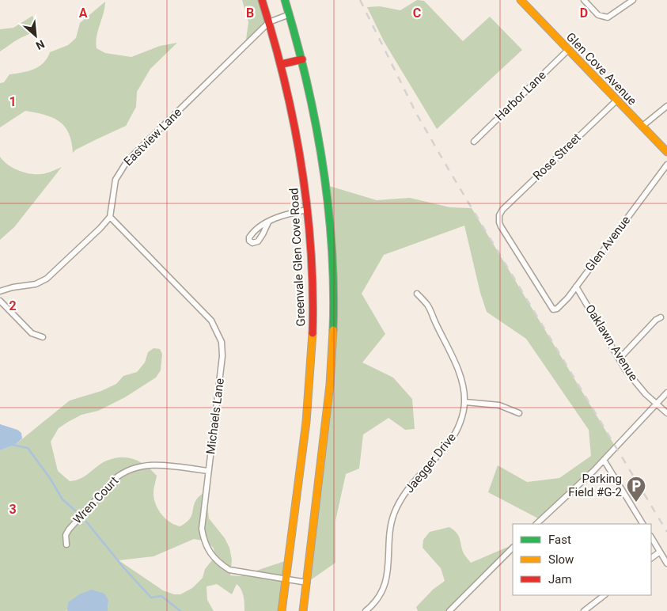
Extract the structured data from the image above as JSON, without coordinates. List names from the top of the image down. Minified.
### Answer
{"streets":{"main road":["Glen Cove Avenue","Greenvale Glen Cove Road"],"street":["Harbor Lane","Eastview Lane","Rose Street","Glen Avenue","Oaklawn Avenue","Michaels Lane","Jaegger Drive","Wren Court"]},"crossings":[["Glen Cove Avenue","Harbor Lane"],["Glen Cove Avenue","Rose Street"],["Eastview Lane","Greenvale Glen Cove Road"],["Eastview Lane","Michaels Lane"],["Rose Street","Glen Avenue"],["Glen Avenue","Oaklawn Avenue"],["Greenvale Glen Cove Road","Michaels Lane"],["Michaels Lane","Wren Court"]],"places":{"parking":["Parking Field #G-2"]},"legend":["Fast","Slow","Jam"],"north":"bottom right","grid":{"columns":["A","B","C","D"],"rows":["1","2","3"]}}
